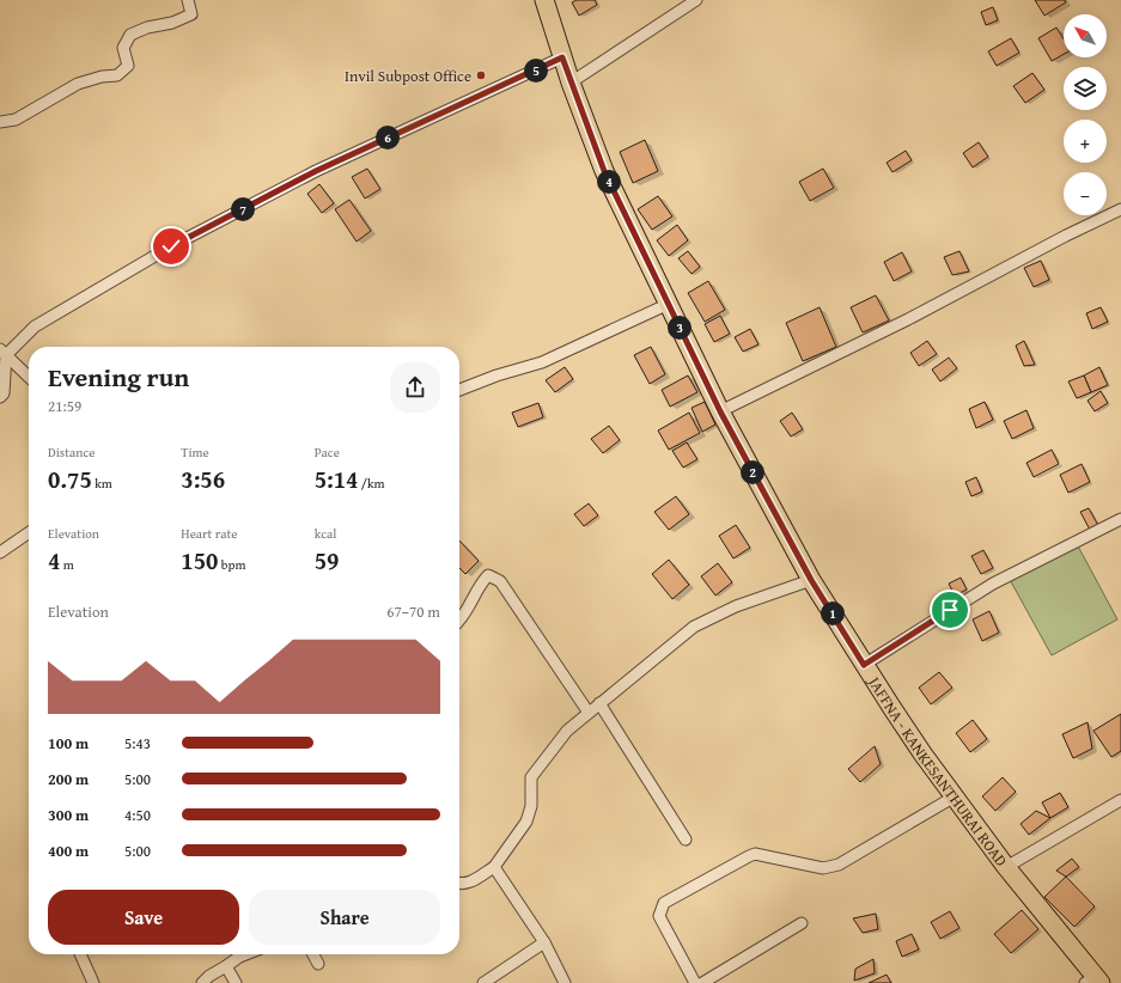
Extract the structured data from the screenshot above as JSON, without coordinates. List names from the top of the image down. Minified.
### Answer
{"streets":{"main road":["JAFFNA - KANKESANTHURAI ROAD"]},"places":["Invil Subpost Office"],"north":"top left","page":{"map_buttons":["+","−"],"pins":["5","6","4","7","3","2","1"],"heading":["Evening run","21:59"],"stats":[["Distance","0.75 km"],["Time","3:56"],["Pace","5:14 /km"],["Elevation","4 m"],["Heart rate","150 bpm"],["kcal","59"]],"chart":["Elevation","67–70 m"],"list":[{"name":"100 m","note":"5:43"},{"name":"200 m","note":"5:00"},{"name":"300 m","note":"4:50"},{"name":"400 m","note":"5:00"}],"buttons":["Save","Share"]}}
